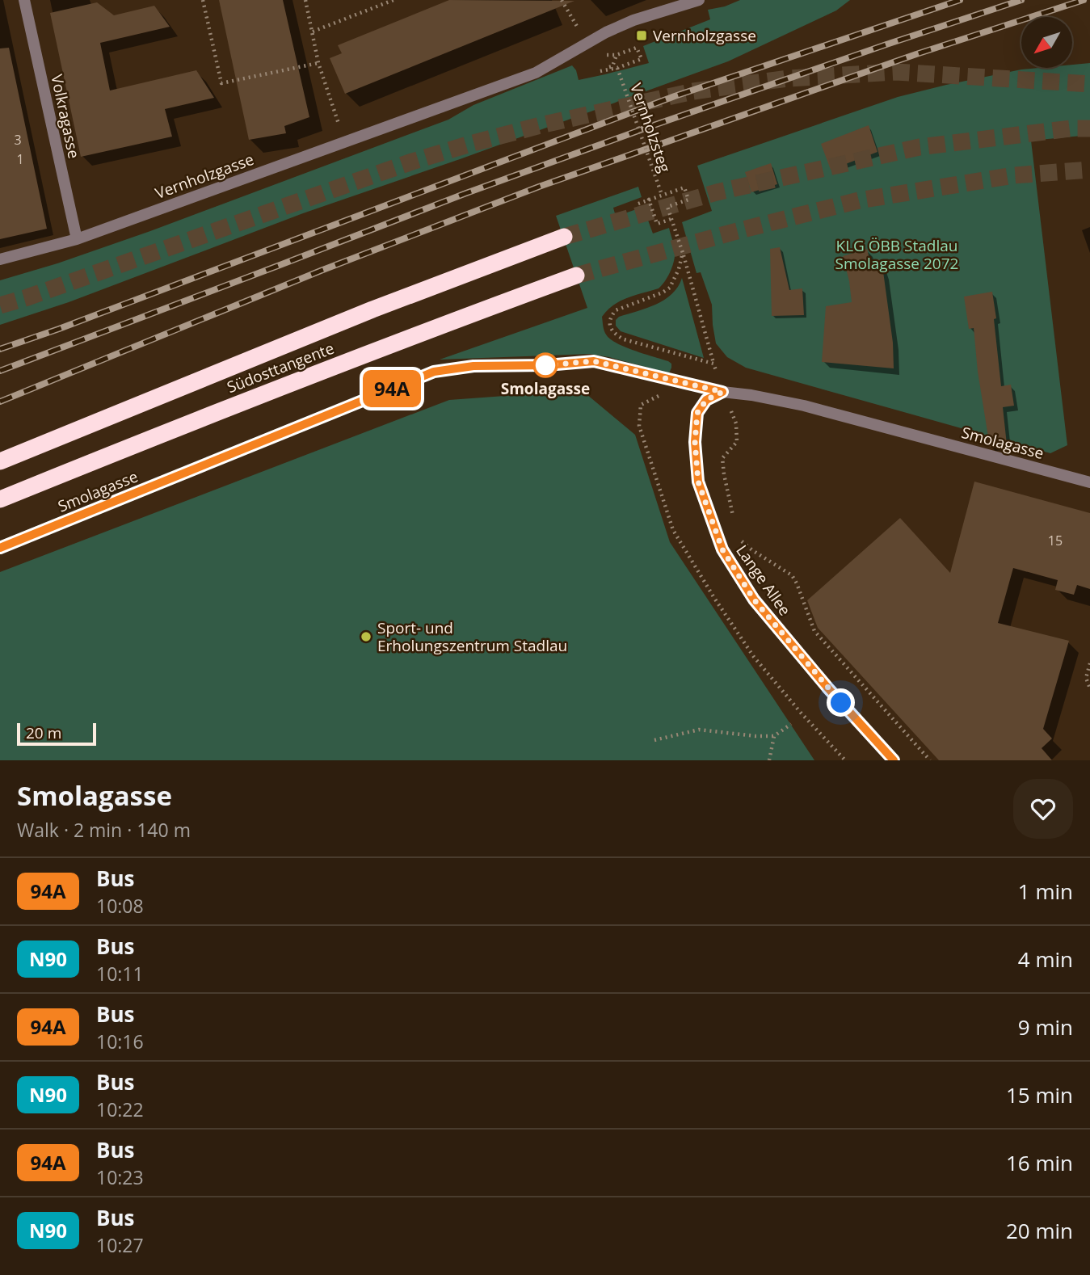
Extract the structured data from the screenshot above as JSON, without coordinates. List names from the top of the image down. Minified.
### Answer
{"streets":{"highway":["Südosttangente"],"street":["Volkragasse","Vernholzgasse","Smolagasse","Lange Allee"],"path":["Vernholzsteg"]},"crossings":[["Volkragasse","Vernholzgasse"],["Smolagasse","Lange Allee"]],"parks":["KLG ÖBB Stadlau Smolagasse 2072"],"places":{"transit":["Vernholzgasse"],"other":["Smolagasse","Sport- und Erholungszentrum Stadlau"]},"lines":["bus line 94A"],"house_numbers":["3","1","15"],"scale_bar":"20 m","north":"bottom left","page":{"on_map":"94A","scale":"20 m","heading":["Smolagasse","Walk · 2 min · 140 m"],"list":[{"mark":"94A","name":"Bus","note":"10:08","value":"1 min"},{"mark":"N90","name":"Bus","note":"10:11","value":"4 min"},{"mark":"94A","name":"Bus","note":"10:16","value":"9 min"},{"mark":"N90","name":"Bus","note":"10:22","value":"15 min"},{"mark":"94A","name":"Bus","note":"10:23","value":"16 min"},{"mark":"N90","name":"Bus","note":"10:27","value":"20 min"}]}}
